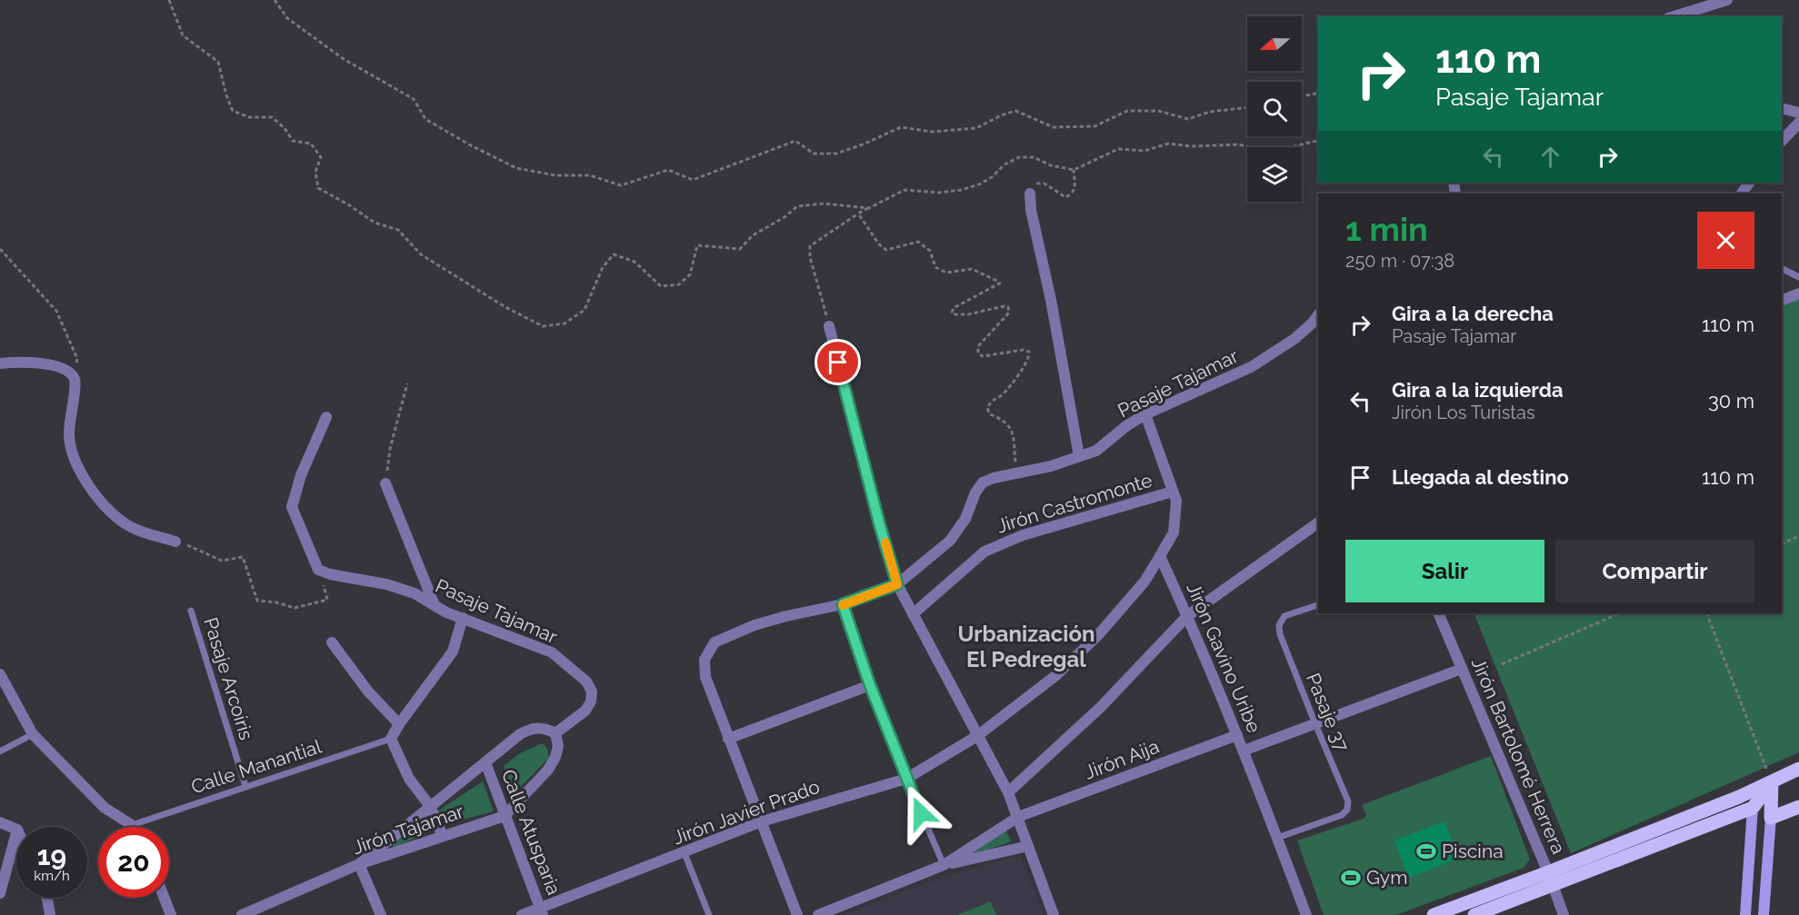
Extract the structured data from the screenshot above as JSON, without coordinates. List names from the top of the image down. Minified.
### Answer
{"streets":{"street":["Pasaje Tajamar","Jirón Castromonte","Jirón Gavino Uribe","Jirón Bartolomé Herrera","Jirón Aija","Jirón Javier Prado","Jirón Tajamar","Calle Atusparia"],"lane":["Pasaje Arcoíris","Pasaje 37","Calle Manantial"]},"crossings":[["Pasaje Tajamar","Jirón Tajamar"],["Jirón Gavino Uribe","Pasaje 37"],["Jirón Gavino Uribe","Jirón Aija"],["Jirón Gavino Uribe","Jirón Javier Prado"],["Pasaje Arcoíris","Calle Manantial"],["Jirón Javier Prado","Calle Atusparia"],["Jirón Tajamar","Calle Atusparia"]],"districts":["Urbanización El Pedregal"],"places":{"sports":["Piscina","Gym"]},"north":"left","page":{"turn":["110 m","Pasaje Tajamar"],"heading":["1 min","250 m · 07:38"],"list":[{"name":"Gira a la derecha","note":"Pasaje Tajamar","value":"110 m"},{"name":"Gira a la izquierda","note":"Jirón Los Turistas","value":"30 m"},{"name":"Llegada al destino","value":"110 m"}],"buttons":["Salir","Compartir"],"speed":"19 km/h","limit":"20"}}
